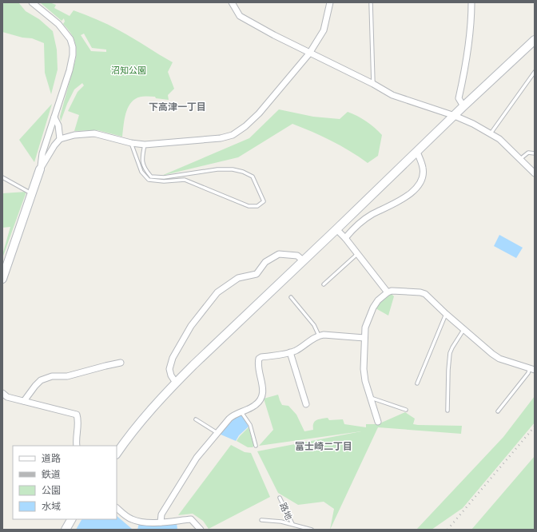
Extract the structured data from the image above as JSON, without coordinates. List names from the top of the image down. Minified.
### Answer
{"streets":{"lane":["路地"]},"districts":["下高津一丁目","富士崎二丁目"],"parks":["沼知公園"],"legend":["道路","鉄道","公園","水域"]}
